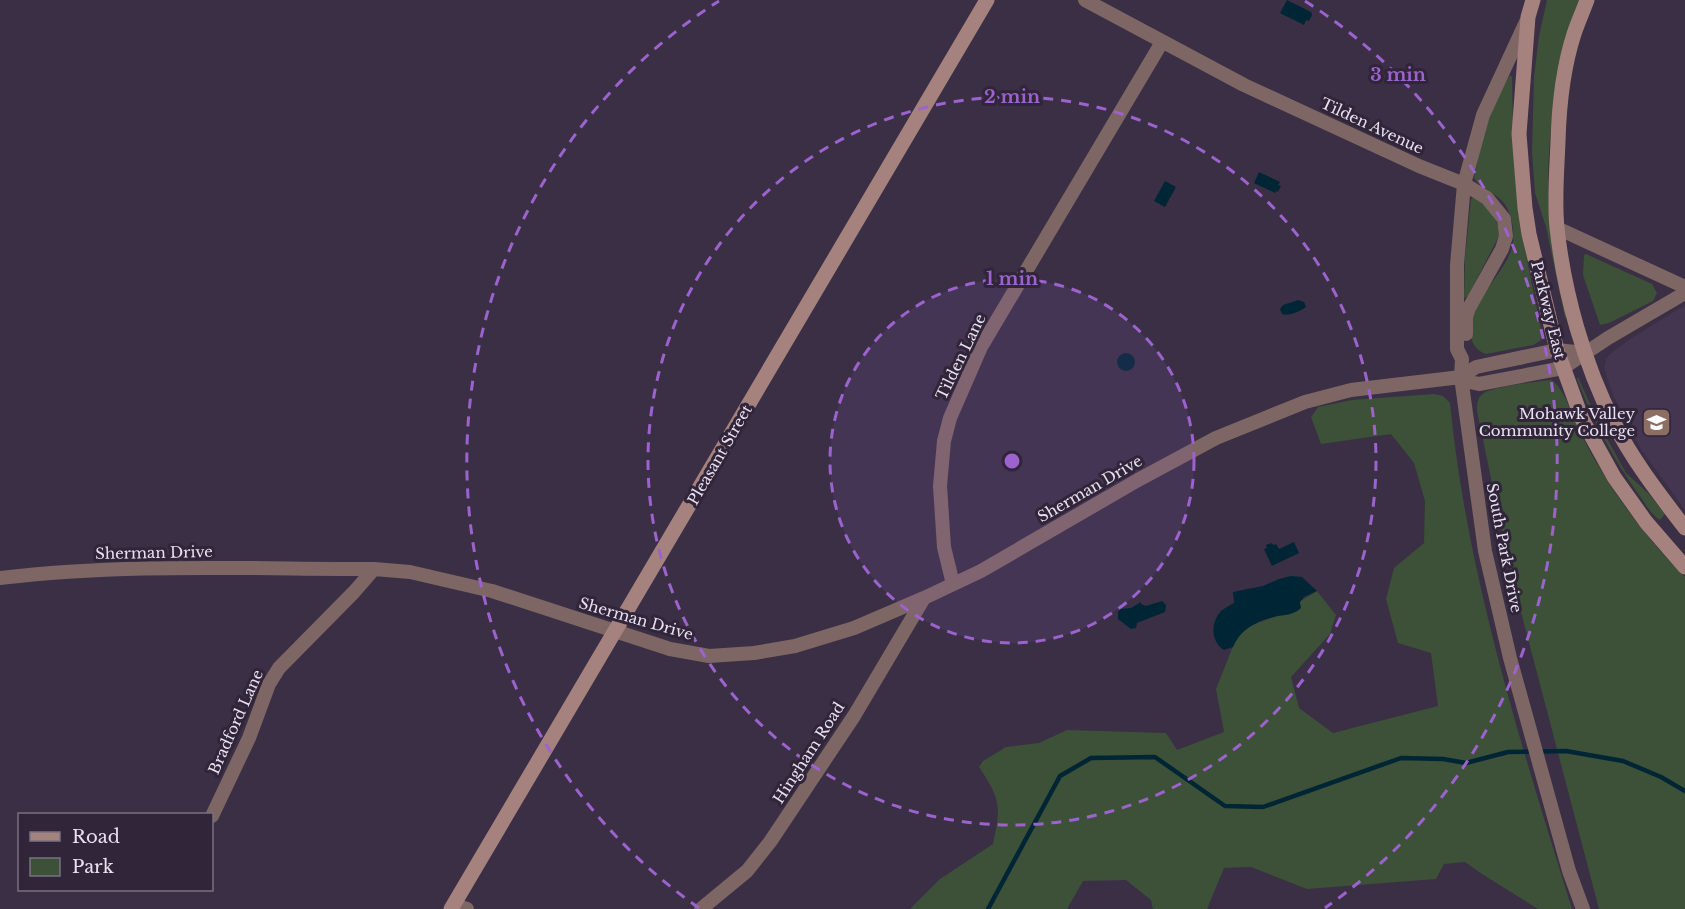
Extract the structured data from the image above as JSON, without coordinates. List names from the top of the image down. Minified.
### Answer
{"streets":{"street":["Tilden Avenue","Parkway East","Tilden Lane","Pleasant Street","Sherman Drive","South Park Drive","Bradford Lane","Hingham Road"]},"crossings":[["Tilden Avenue","Parkway East"],["Tilden Avenue","Tilden Lane"],["Tilden Avenue","South Park Drive"],["Parkway East","Sherman Drive"],["Parkway East","South Park Drive"],["Tilden Lane","Sherman Drive"],["Pleasant Street","Sherman Drive"],["Sherman Drive","South Park Drive"],["Sherman Drive","Bradford Lane"],["Sherman Drive","Hingham Road"]],"places":{"school or university":["Mohawk Valley Community College"]},"legend":["Road","Park"],"rings":["3 min","2 min","1 min"]}
